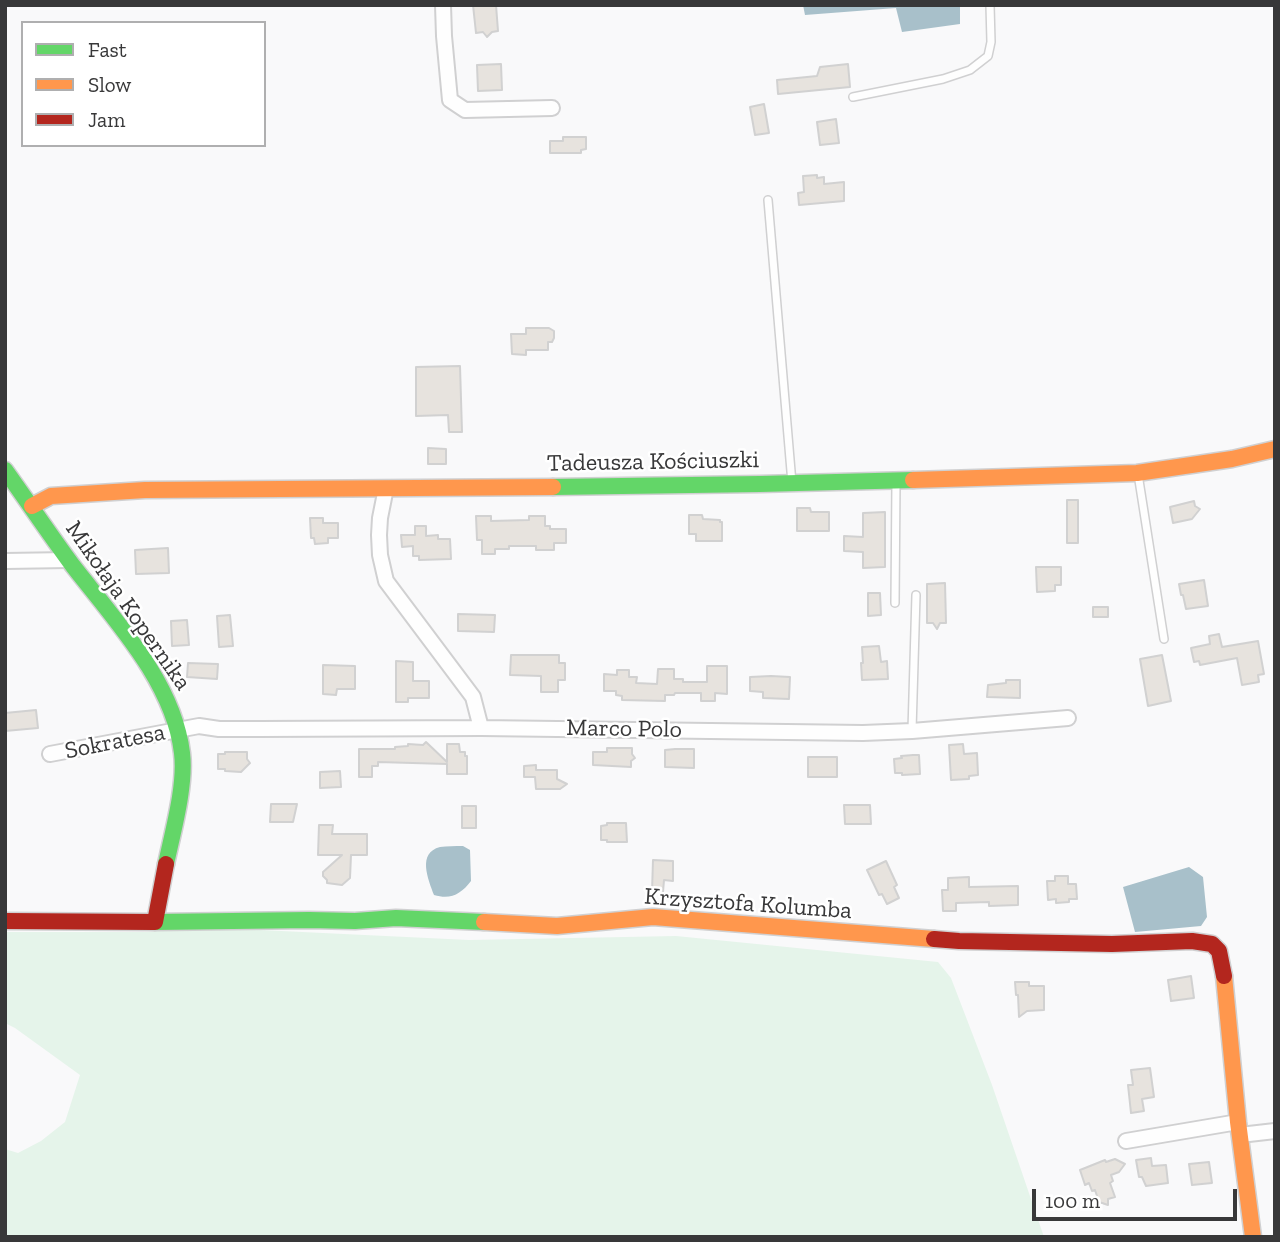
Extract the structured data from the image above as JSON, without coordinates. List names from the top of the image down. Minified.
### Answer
{"streets":{"street":["Tadeusza Kościuszki","Mikołaja Kopernika","Marco Polo","Sokratesa","Krzysztofa Kolumba"]},"crossings":[["Tadeusza Kościuszki","Mikołaja Kopernika"],["Mikołaja Kopernika","Marco Polo"],["Mikołaja Kopernika","Sokratesa"],["Mikołaja Kopernika","Krzysztofa Kolumba"],["Marco Polo","Sokratesa"]],"legend":["Fast","Slow","Jam"],"scale_bar":"100 m"}
